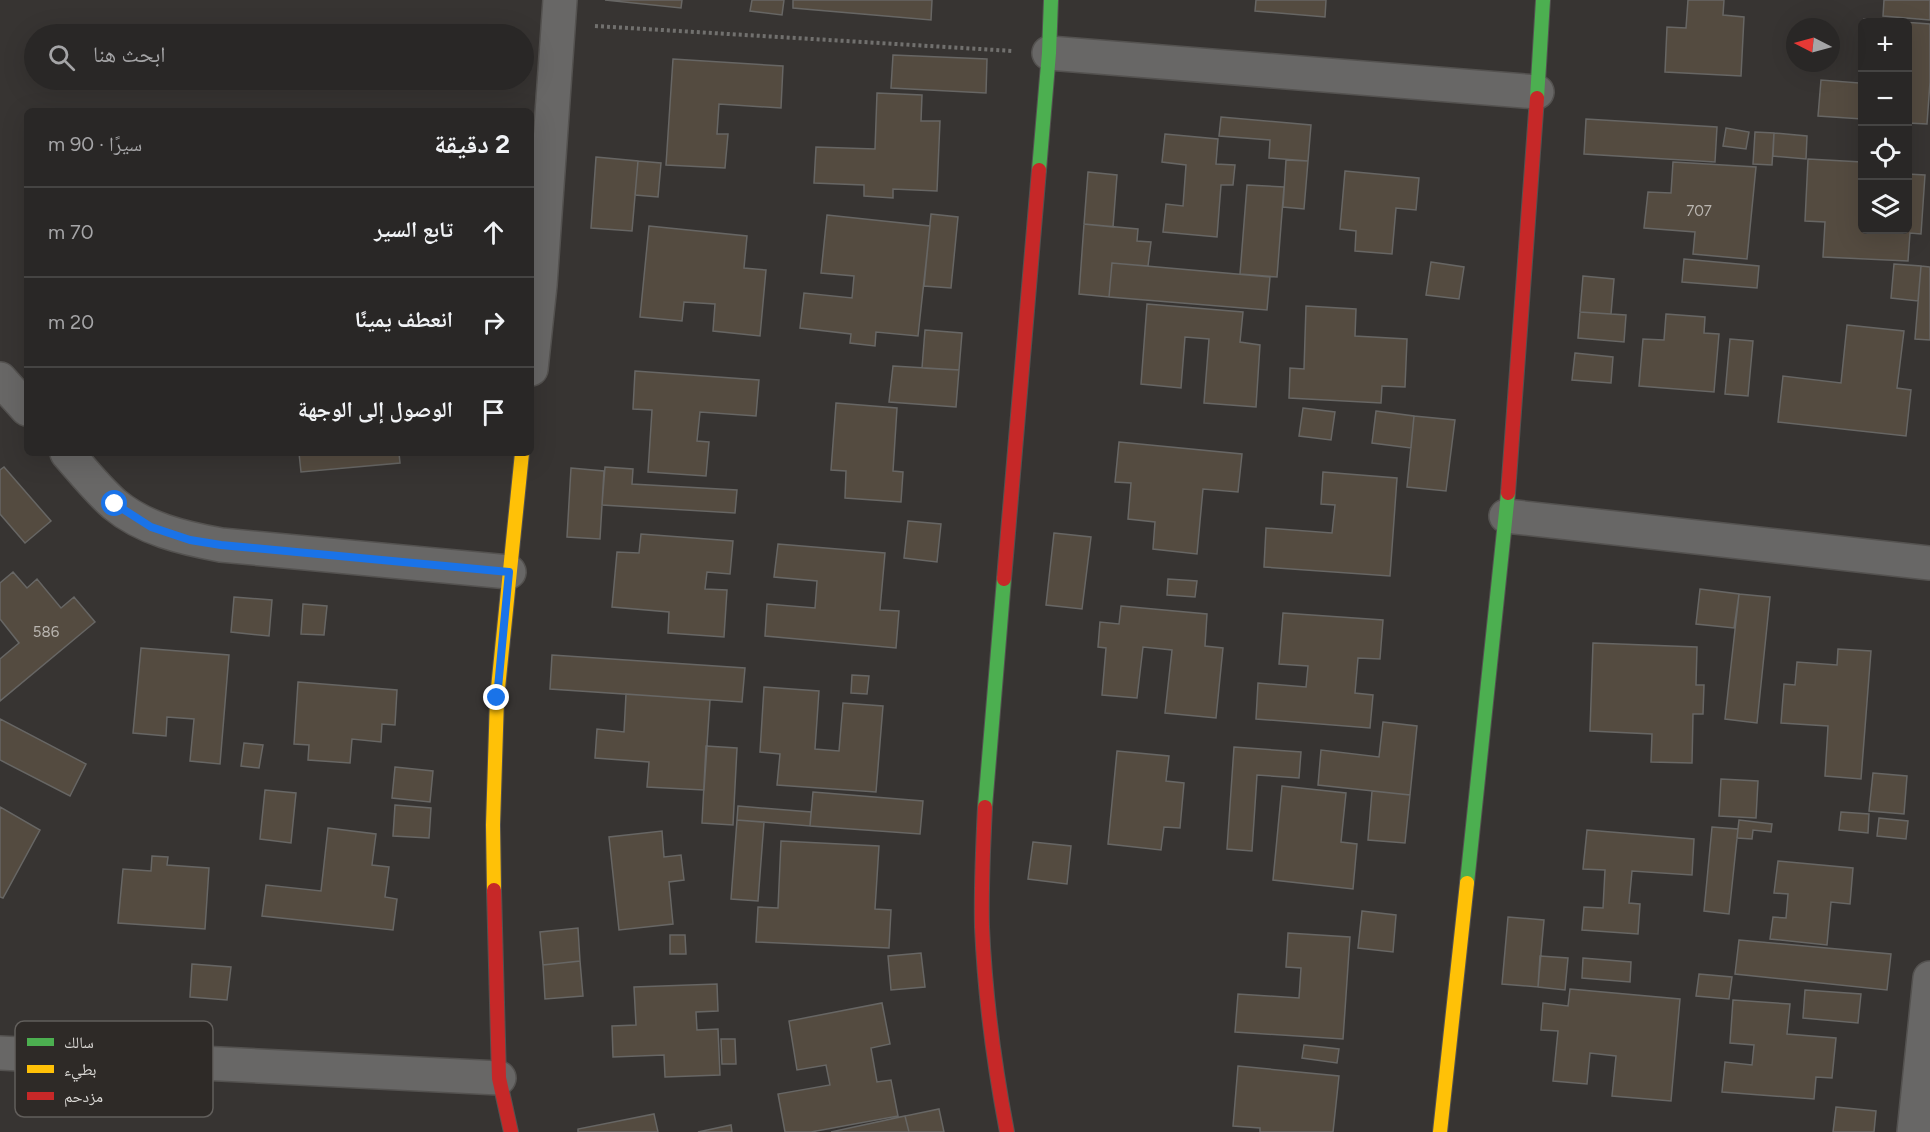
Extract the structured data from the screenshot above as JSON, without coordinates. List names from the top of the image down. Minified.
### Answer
{"house_numbers":["707","586"],"legend":["سالك","بطيء","مزدحم"],"north":"left","page":{"map_buttons":["+","−"],"search":"ابحث هنا","heading":["2 دقيقة","سيرًا · 90 m"],"list":[["تابع السير","70 m"],["انعطف يمينًا","20 m"],"الوصول إلى الوجهة"]}}
